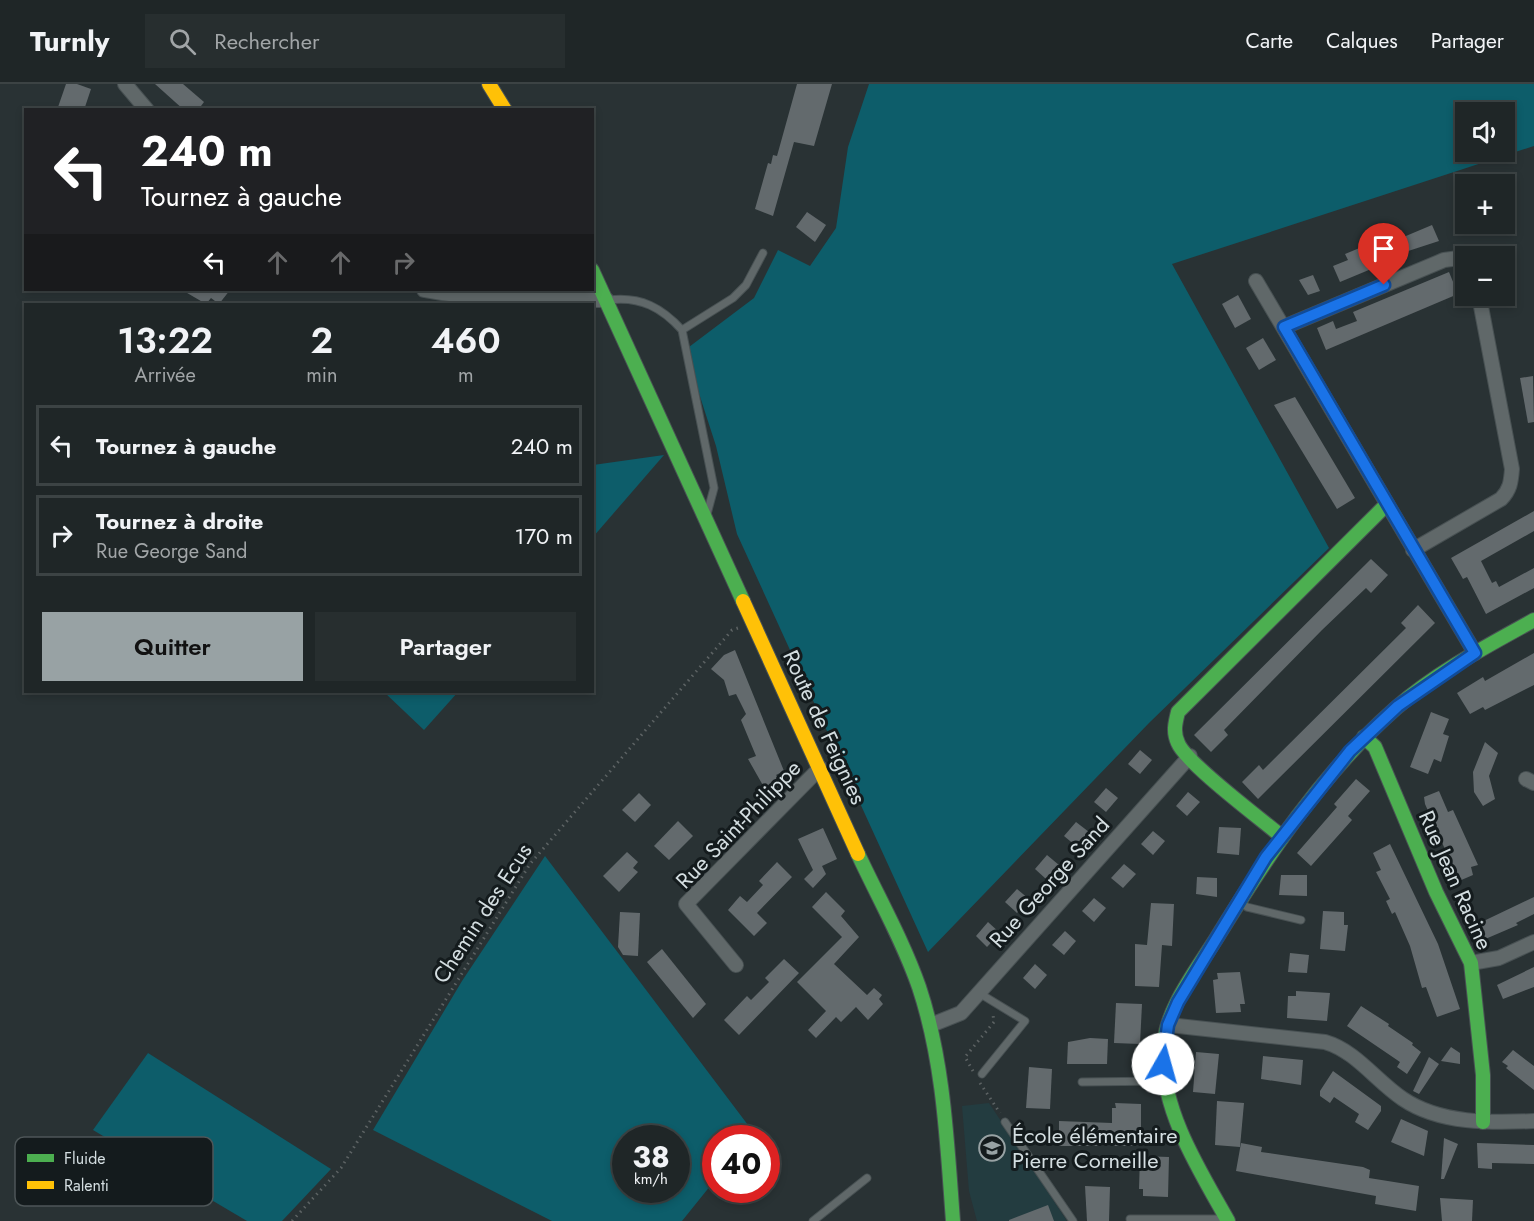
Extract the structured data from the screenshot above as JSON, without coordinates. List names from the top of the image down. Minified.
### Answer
{"streets":{"street":["Route de Feignies","Rue Saint-Philippe","Rue Jean Racine","Rue George Sand"],"path":["Chemin des Ecus"]},"crossings":[["Route de Feignies","Rue Saint-Philippe"],["Route de Feignies","Rue George Sand"],["Route de Feignies","Chemin des Ecus"]],"places":{"school or university":["École élémentaire Pierre Corneille"]},"legend":["Fluide","Ralenti"],"page":{"header":"Turnly","search":"Rechercher","nav":["Carte","Calques","Partager"],"map_buttons":["+","−"],"turn":["240 m","Tournez à gauche"],"eta":["13:22","Arrivée","2","min","460","m"],"list":[{"name":"Tournez à gauche","value":"240 m"},{"name":"Tournez à droite","note":"Rue George Sand","value":"170 m"}],"buttons":["Quitter","Partager"],"speed":"38 km/h","limit":"40"}}
